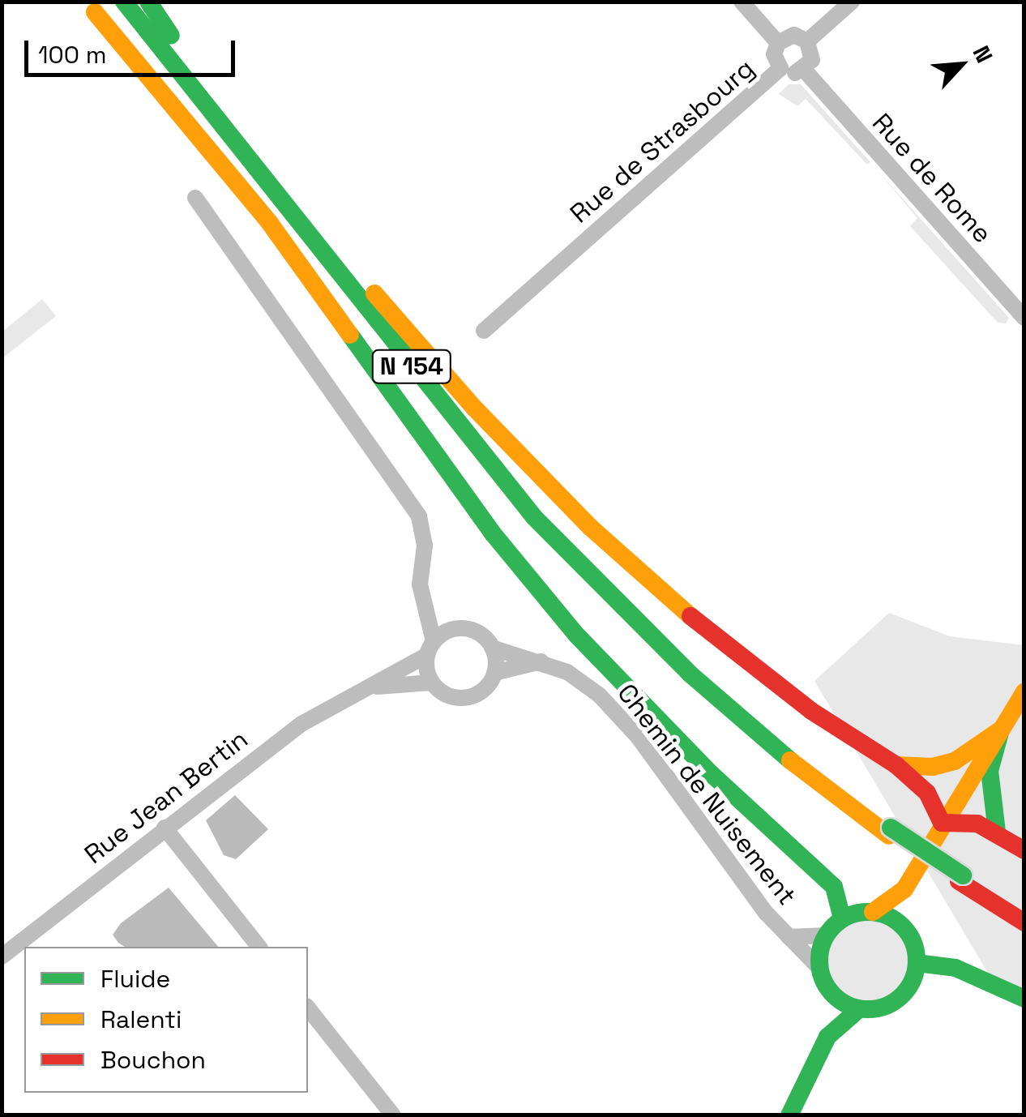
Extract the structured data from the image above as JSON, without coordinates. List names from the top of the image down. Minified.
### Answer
{"streets":{"main road":["N 154"],"street":["Rue de Strasbourg","Rue de Rome","Chemin de Nuisement","Rue Jean Bertin"]},"crossings":[["Rue de Strasbourg","Rue de Rome"],["Chemin de Nuisement","Rue Jean Bertin"]],"legend":["Fluide","Ralenti","Bouchon"],"scale_bar":"100 m","north":"top right"}
